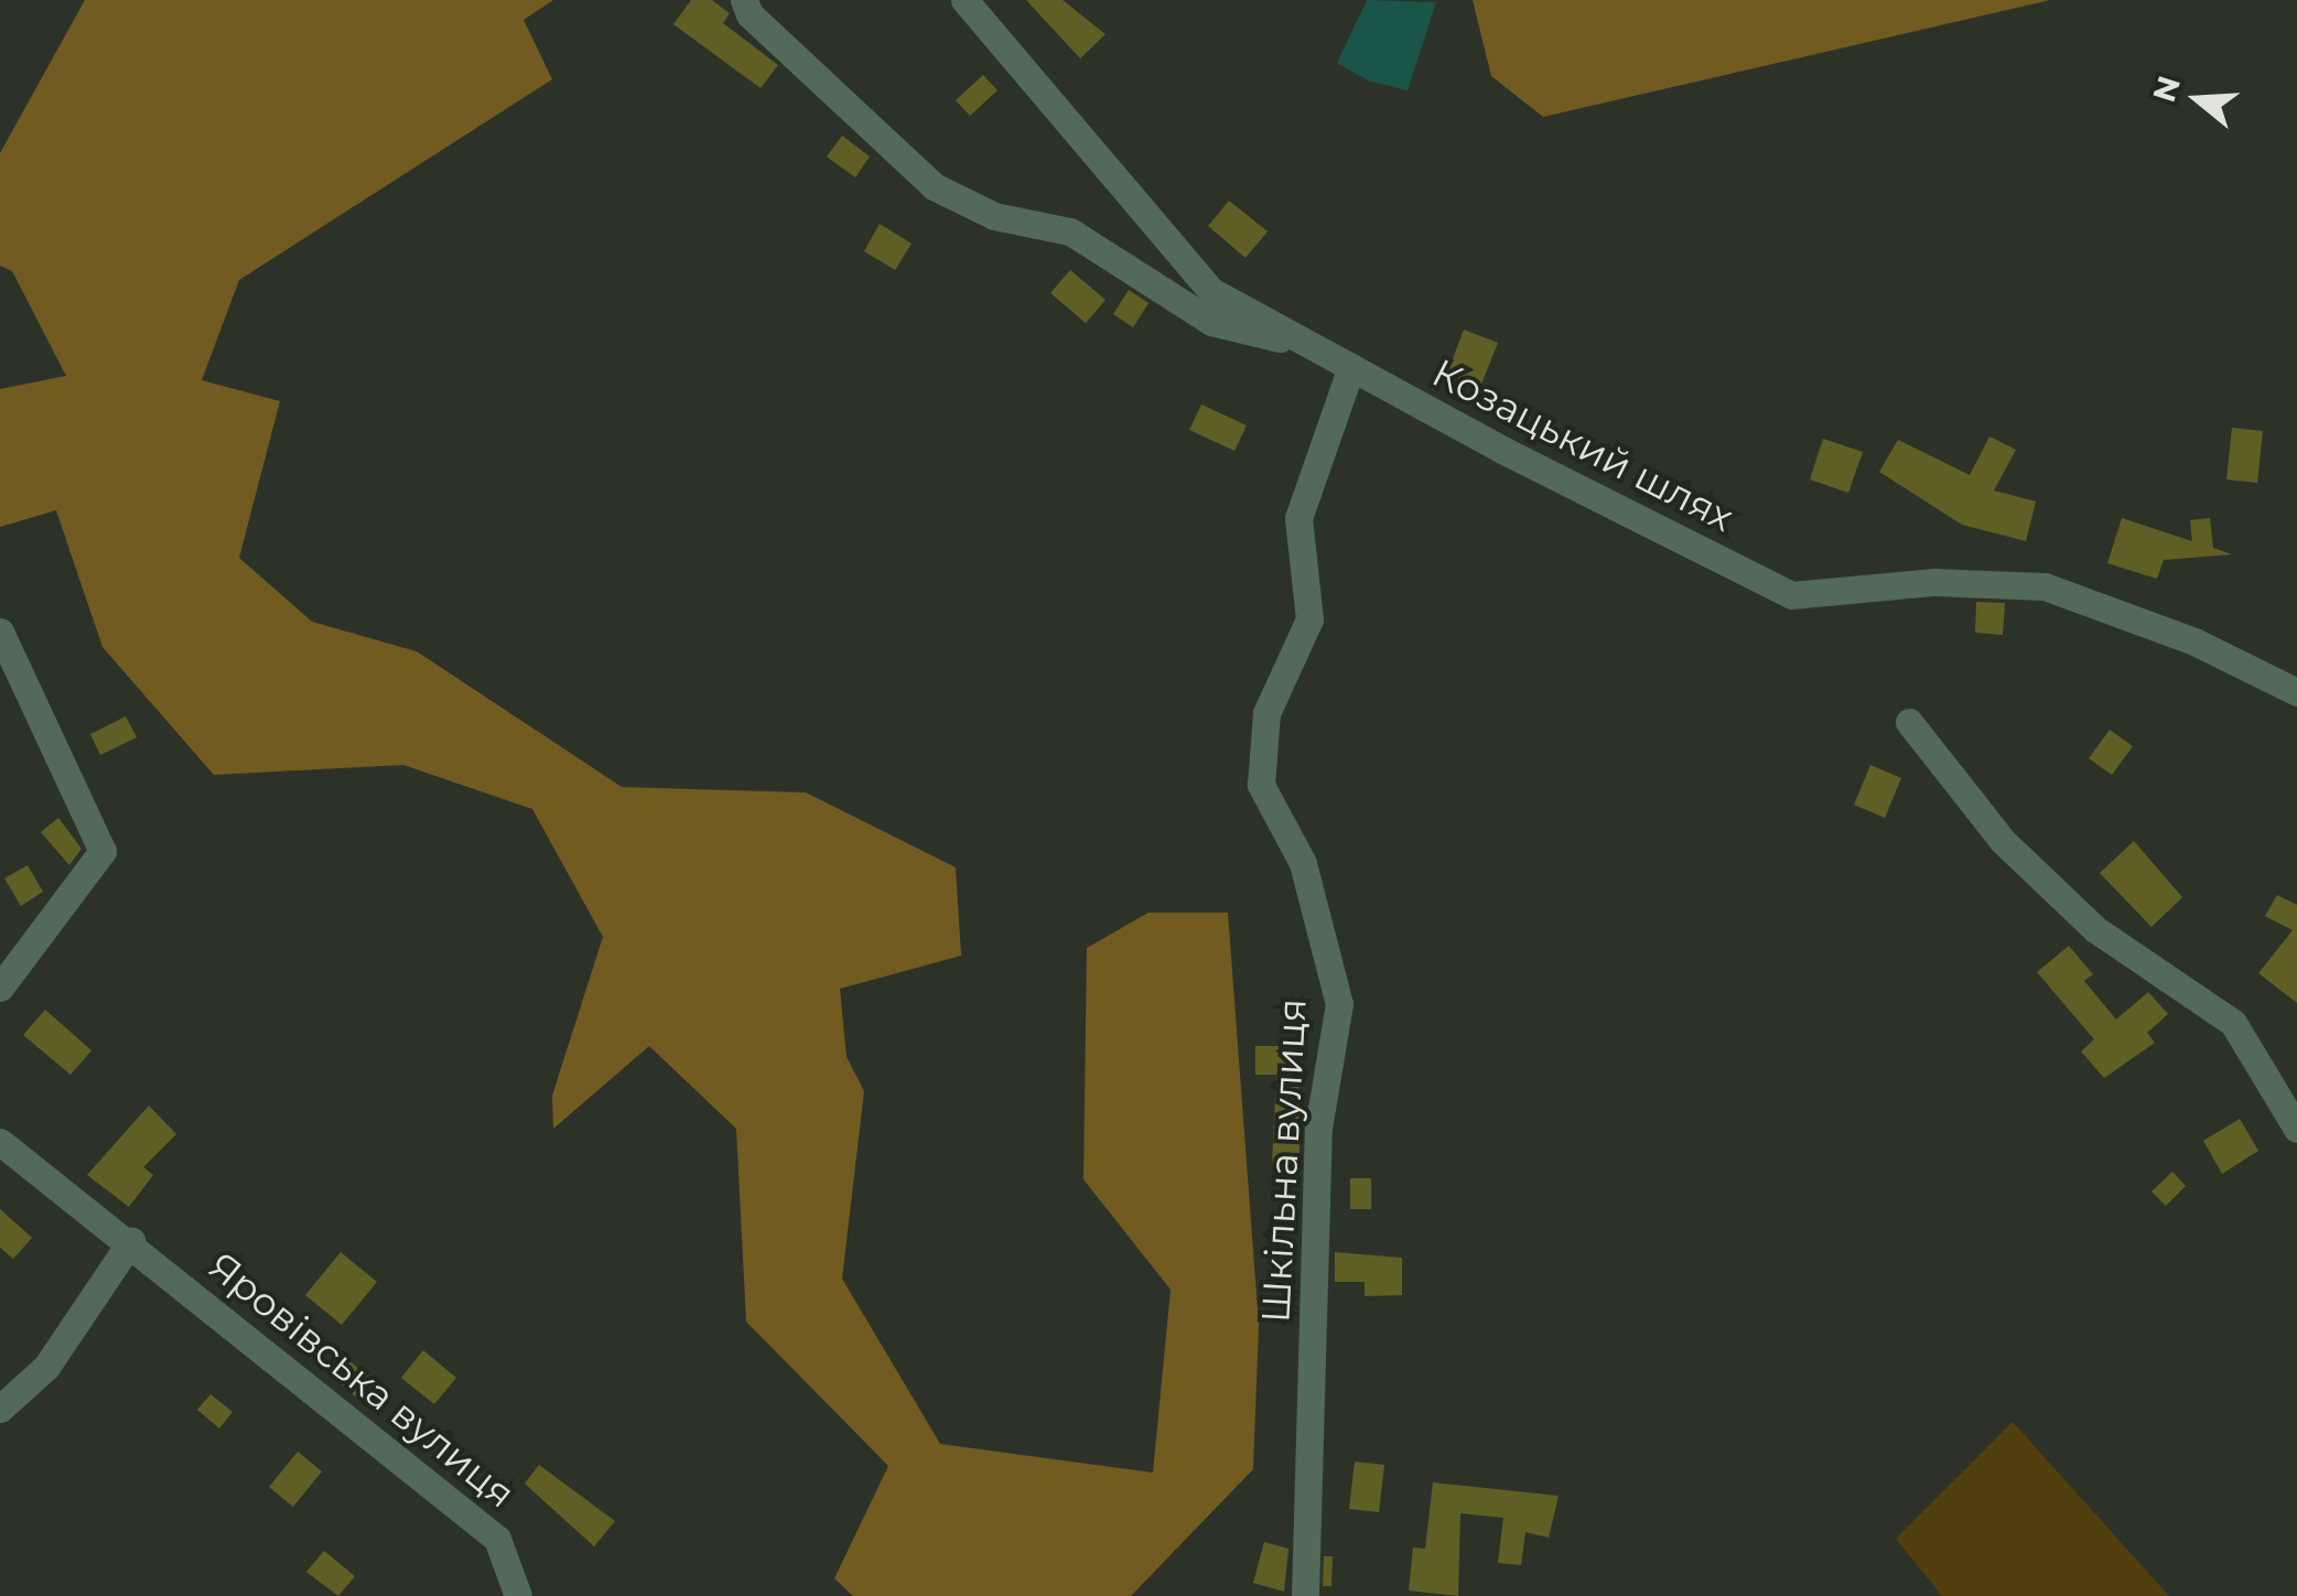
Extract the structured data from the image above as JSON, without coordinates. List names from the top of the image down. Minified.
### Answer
{"streets":{"street":["Козацький шлях","Шкільна вулиця","Яровівська вулиця"]},"crossings":[["Козацький шлях","Шкільна вулиця"]],"north":"left"}
